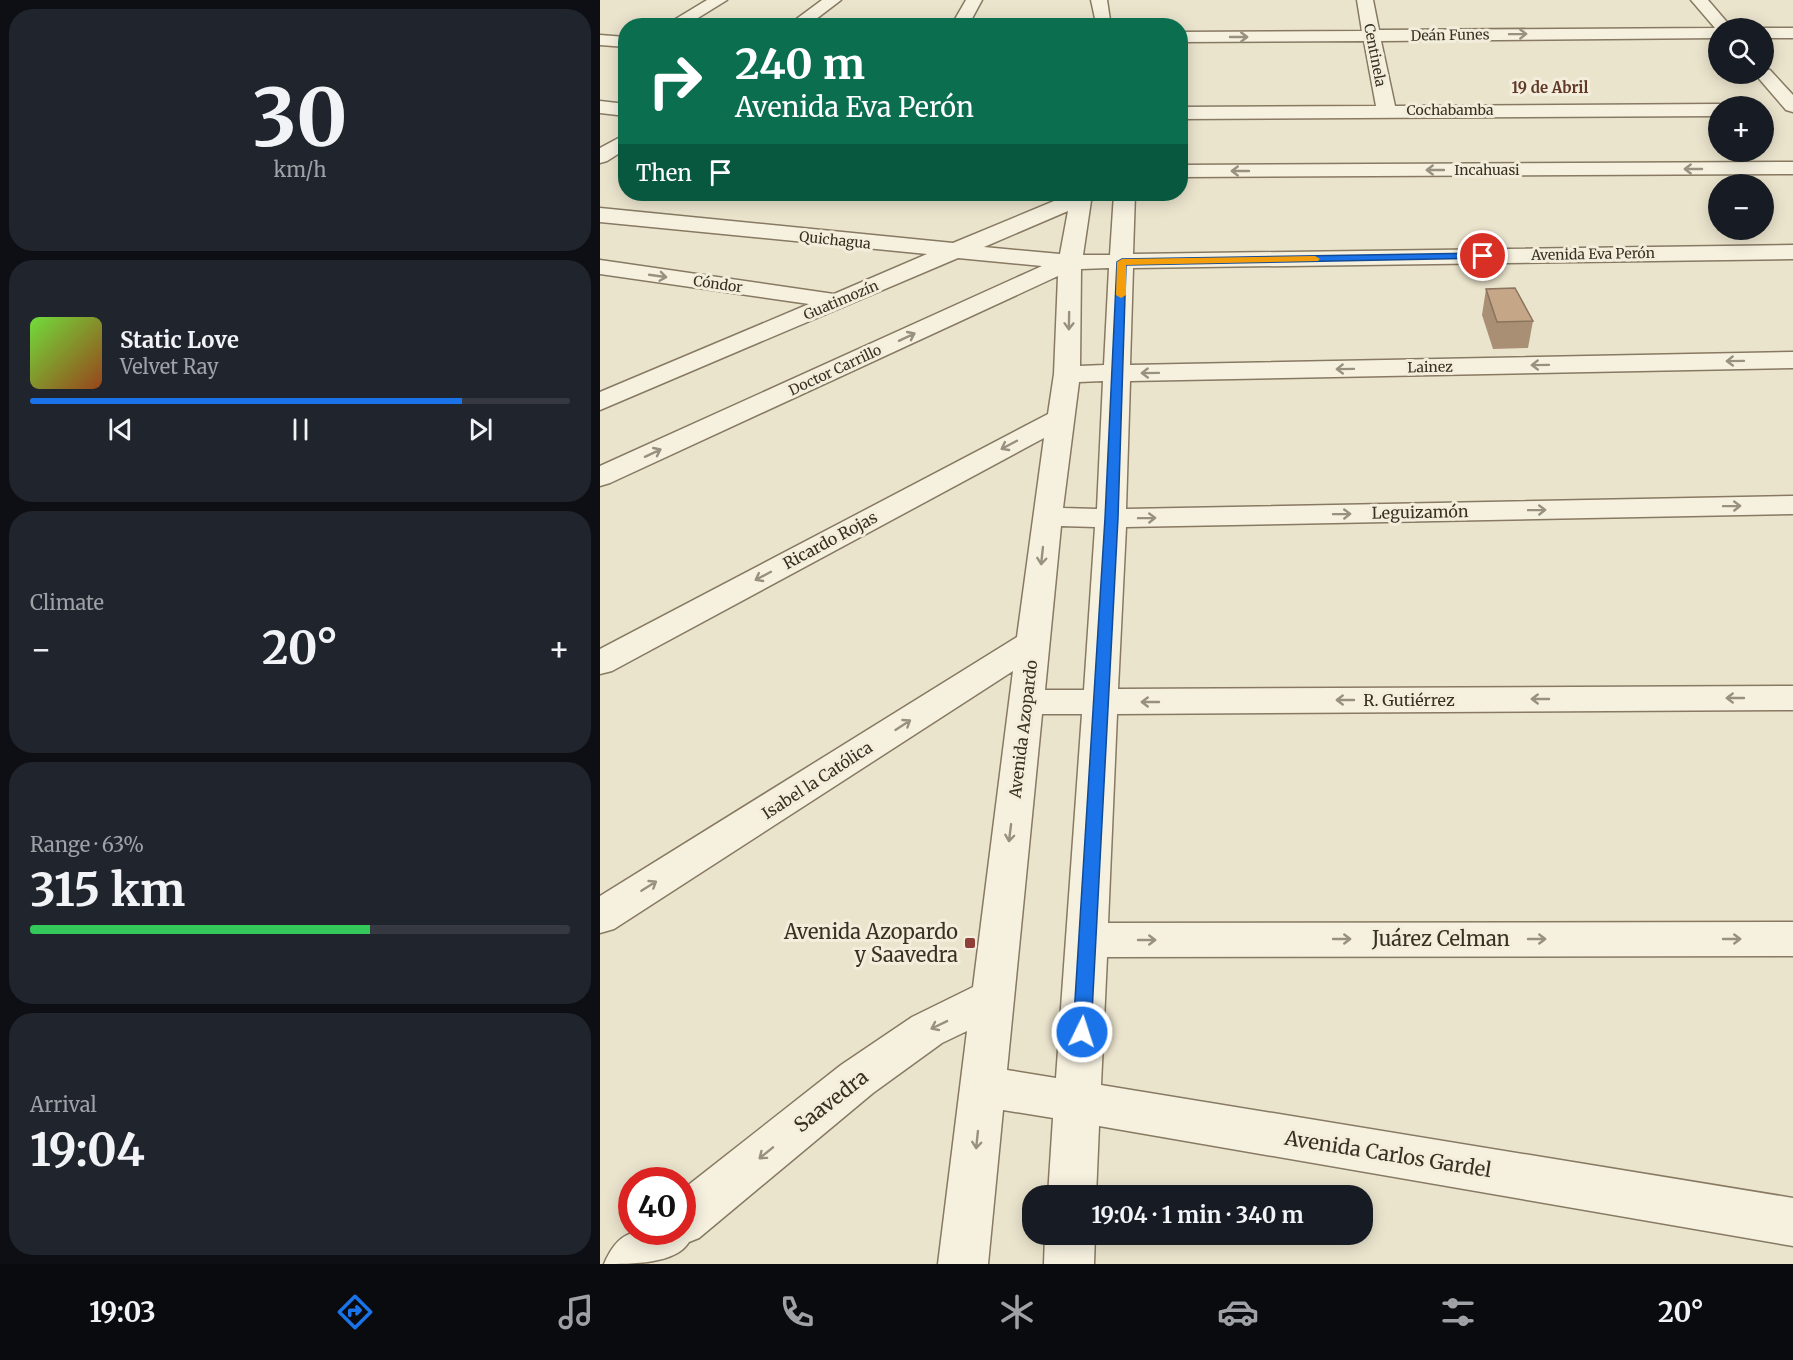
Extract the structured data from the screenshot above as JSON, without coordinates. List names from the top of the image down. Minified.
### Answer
{"streets":{"street":["Deán Funes","Centinela","Cochabamba","Incahuasi","Quichagua","Avenida Eva Perón","Cóndor","Guatimozín","Lainez","Doctor Carrillo","Leguizamón","Ricardo Rojas","R. Gutiérrez","Avenida Azopardo","Isabel la Católica","Juárez Celman","Saavedra","Avenida Carlos Gardel"]},"crossings":[["Deán Funes","Centinela"],["Centinela","Cochabamba"],["Quichagua","Avenida Eva Perón"],["Quichagua","Guatimozín"],["Quichagua","Doctor Carrillo"],["Quichagua","Avenida Azopardo"],["Avenida Eva Perón","Doctor Carrillo"],["Avenida Eva Perón","Avenida Azopardo"],["Cóndor","Guatimozín"],["Lainez","Avenida Azopardo"],["Doctor Carrillo","Avenida Azopardo"],["Leguizamón","Avenida Azopardo"],["Ricardo Rojas","Avenida Azopardo"],["R. Gutiérrez","Avenida Azopardo"],["Avenida Azopardo","Isabel la Católica"],["Avenida Azopardo","Saavedra"],["Avenida Azopardo","Avenida Carlos Gardel"]],"one_way":["Deán Funes","Incahuasi","Cóndor","Lainez","Doctor Carrillo","Leguizamón","Ricardo Rojas","R. Gutiérrez","Isabel la Católica","Juárez Celman","Saavedra"],"districts":["19 de Abril"],"places":{"transit":["Avenida Azopardo y Saavedra"]},"page":{"tile":[["30","km/h"],"Climate",["Range · 63%","315 km"],["Arrival","19:04"]],"map_buttons":["+","−"],"turn":["240 m","Avenida Eva Perón"],"then":"Then","song":["Static Love","Velvet Ray"],"heat":["−","20°","+"],"limit":"40","trip":"19:04 · 1 min · 340 m","tabs":["19:03","20°"]}}
